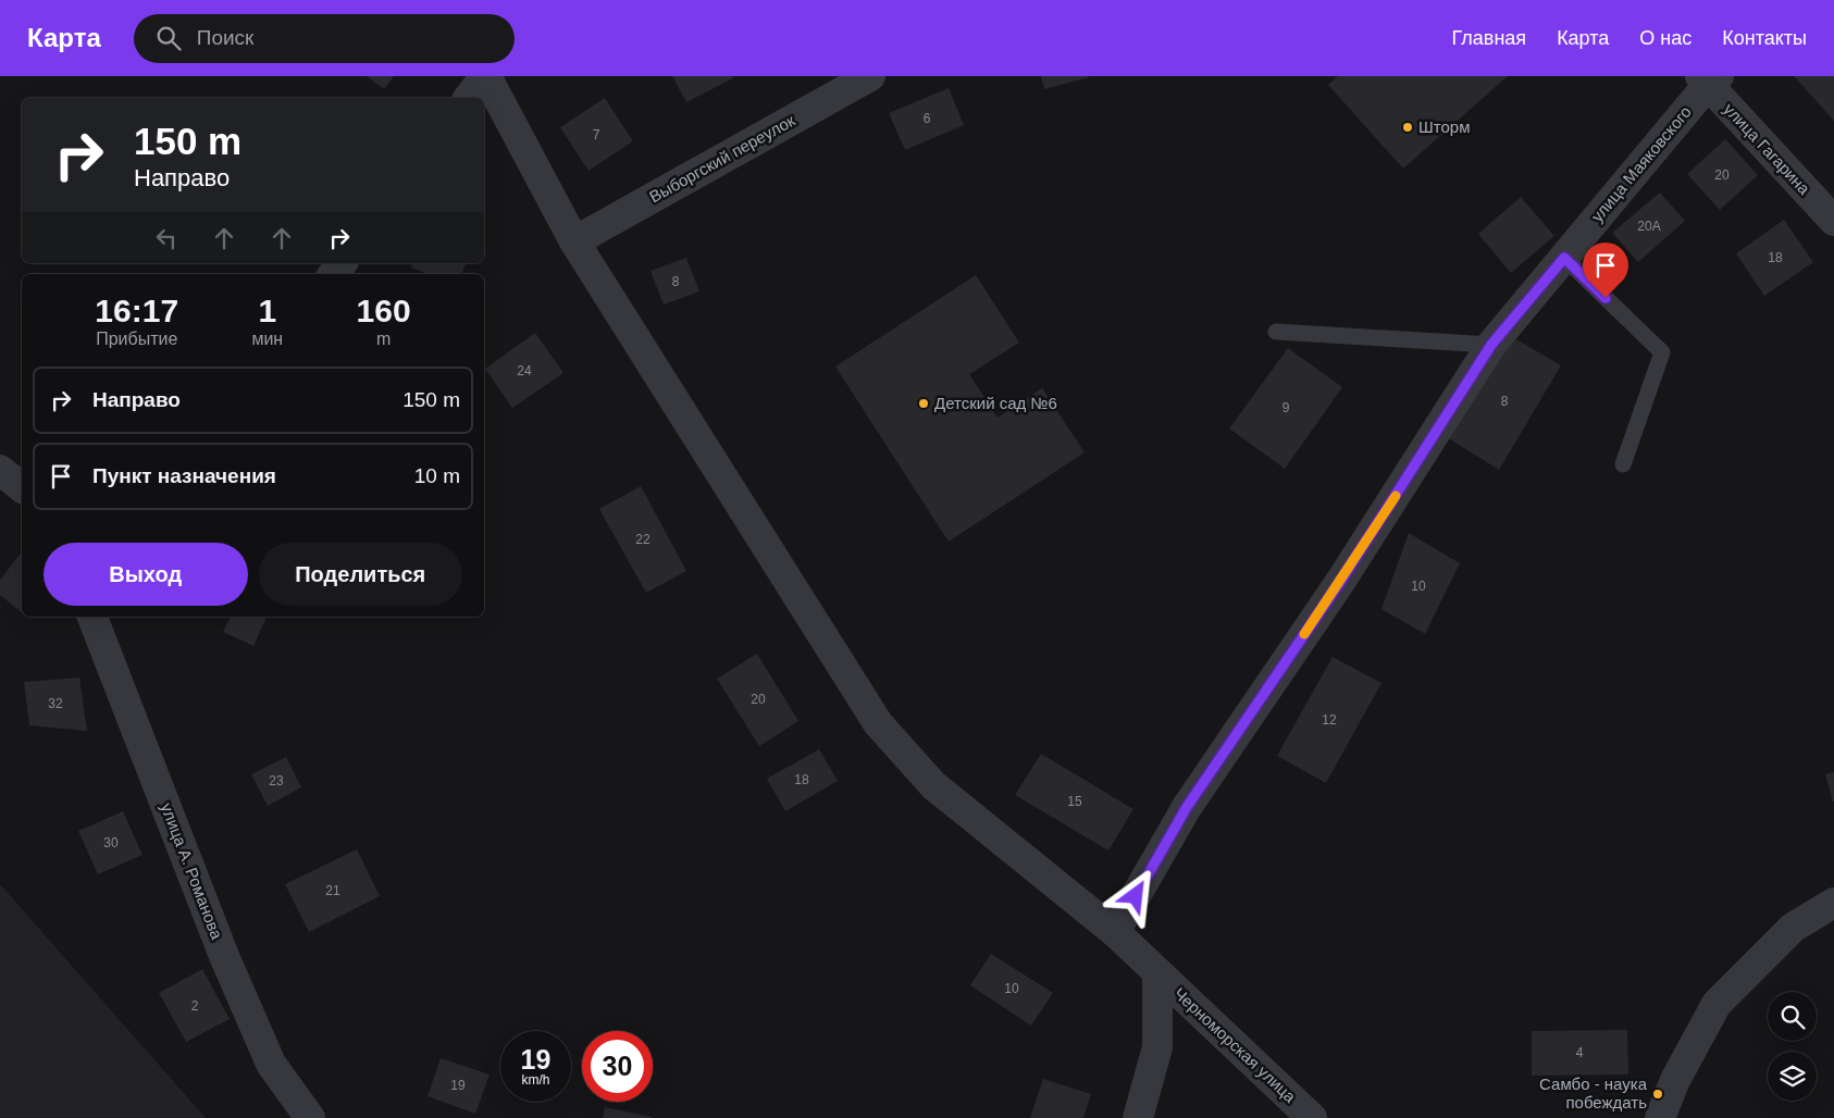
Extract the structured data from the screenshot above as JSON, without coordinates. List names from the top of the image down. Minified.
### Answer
{"streets":{"street":["улица Гагарина","Выборгский переулок","улица Маяковского","улица А. Романова","Черноморская улица"]},"crossings":[["улица Гагарина","улица Маяковского"],["Выборгский переулок","Черноморская улица"],["улица Маяковского","Черноморская улица"]],"places":["Шторм","Детский сад №6","Самбо - наука побеждать"],"house_numbers":["6","7","20","20А","18","8","24","8","9","22","10","20","32","12","18","23","15","30","21","10","2","4","19"],"page":{"header":"Карта","search":"Поиск","nav":["Главная","Карта","О нас","Контакты"],"turn":["150 m","Направо"],"eta":["16:17","Прибытие","1","мин","160","m"],"list":[{"name":"Направо","value":"150 m"},{"name":"Пункт назначения","value":"10 m"}],"buttons":["Выход","Поделиться"],"speed":"19 km/h","limit":"30"}}
